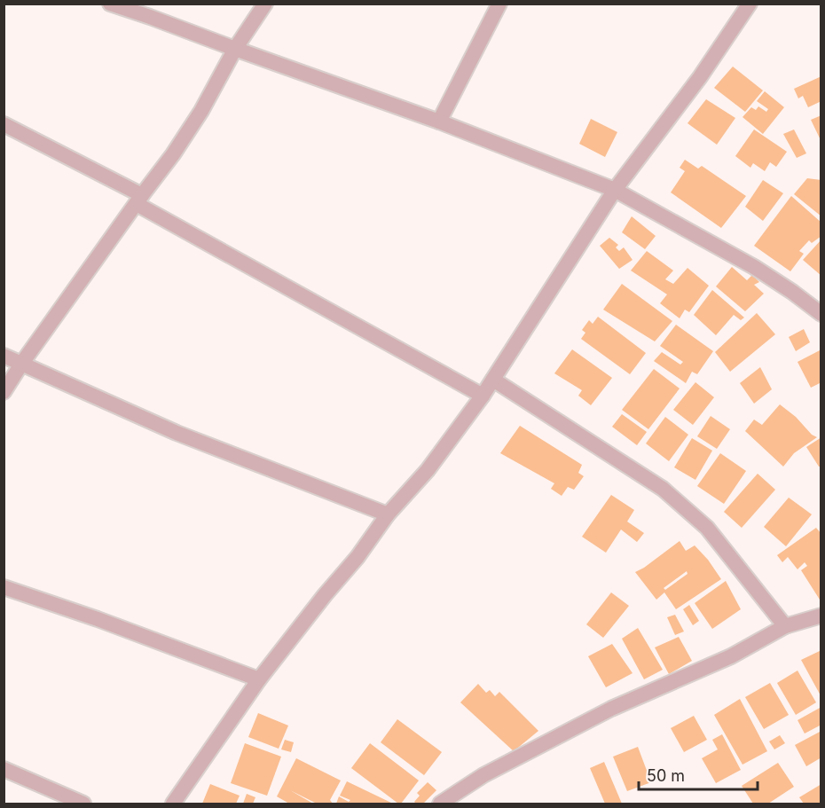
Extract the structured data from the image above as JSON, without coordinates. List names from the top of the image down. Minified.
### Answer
{"scale_bar":"50 m"}
